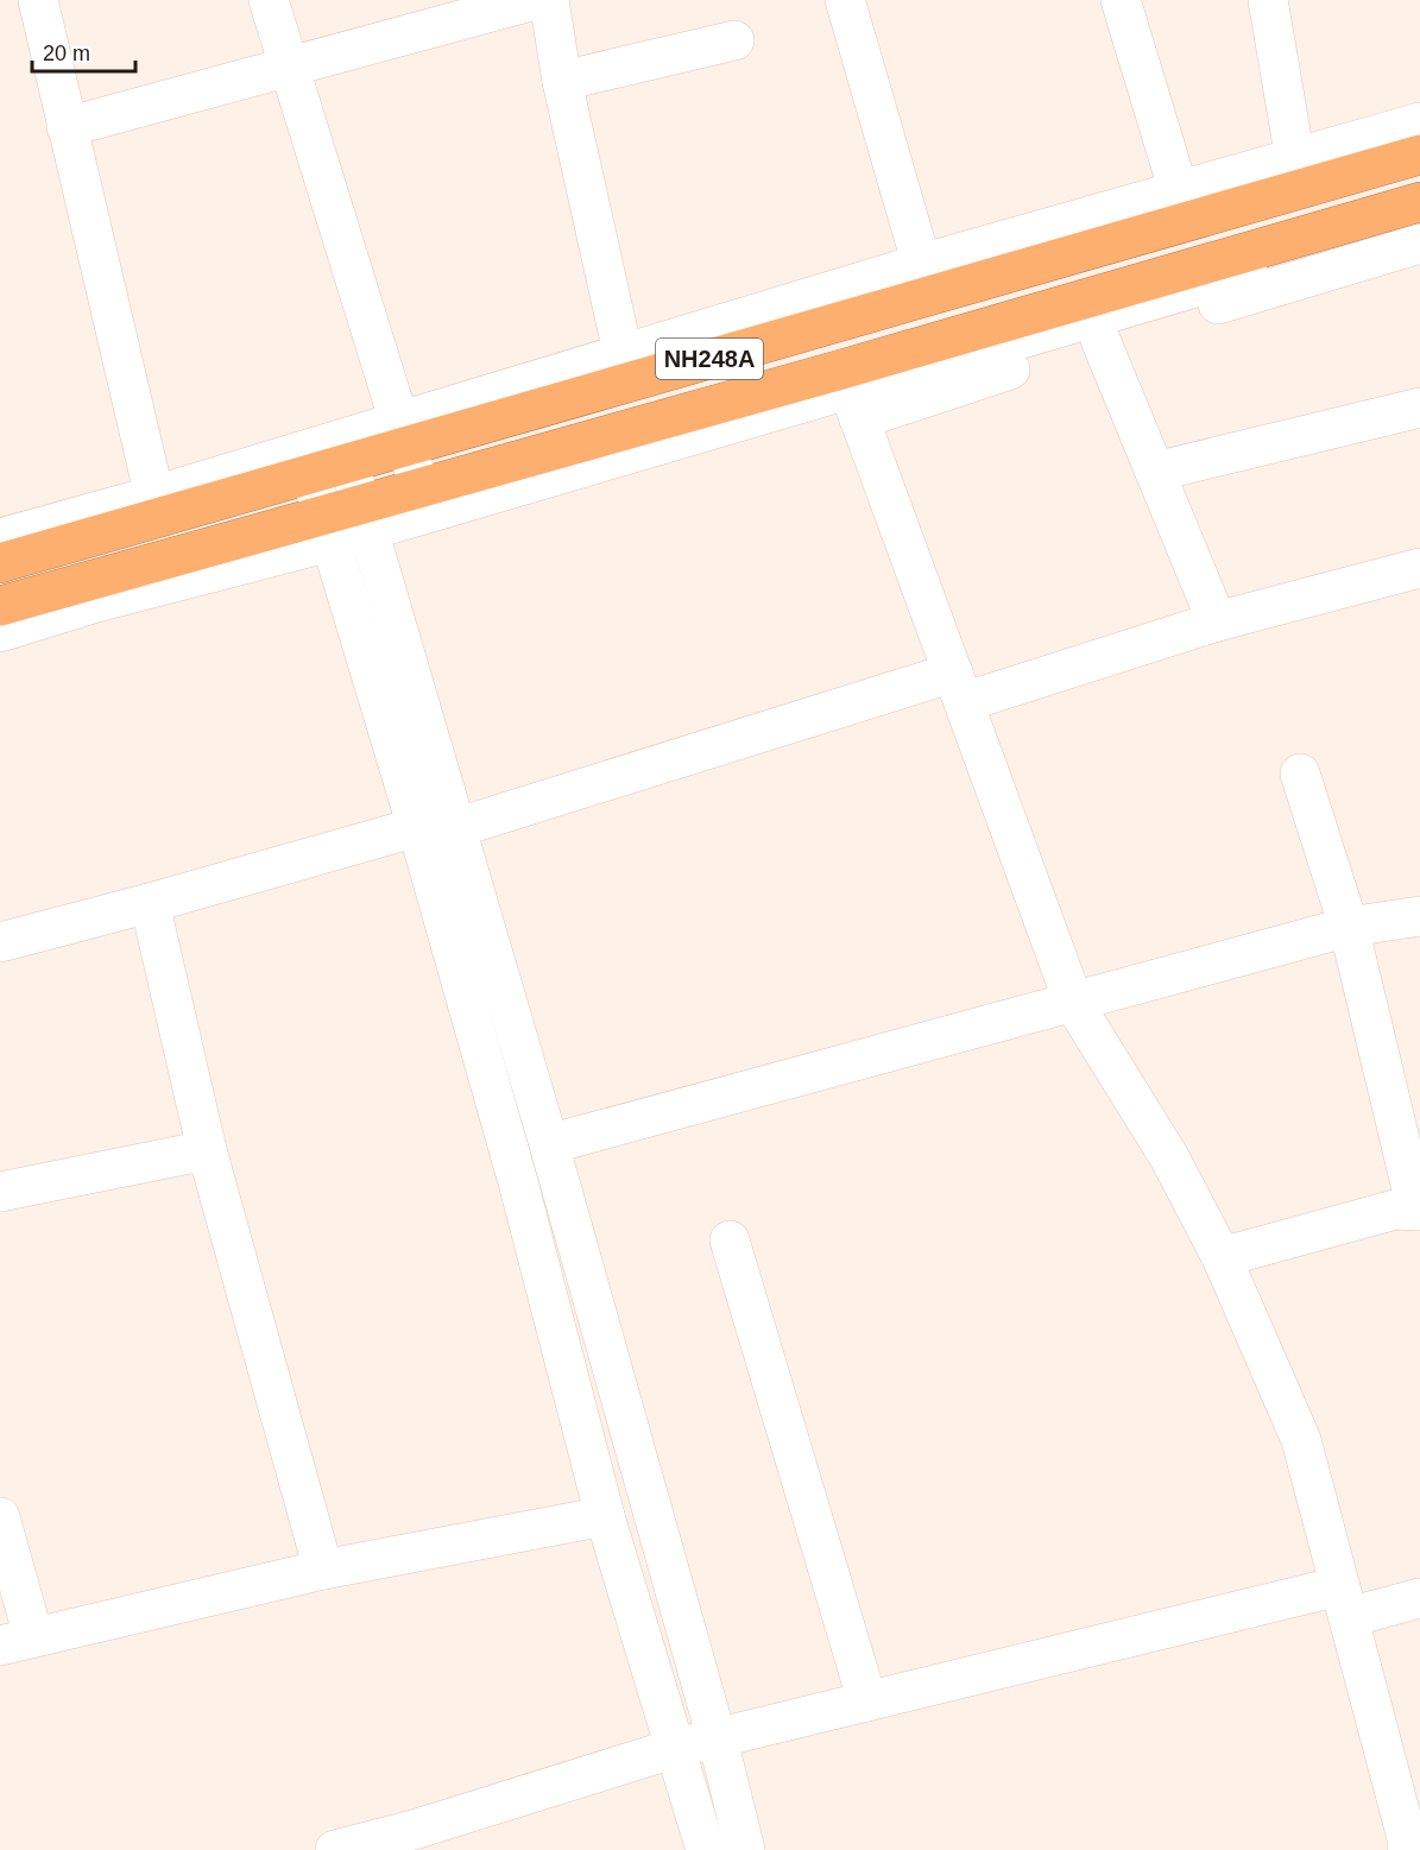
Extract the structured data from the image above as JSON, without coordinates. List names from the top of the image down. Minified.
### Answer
{"streets":{"highway":["NH248A"]},"scale_bar":"20 m"}
